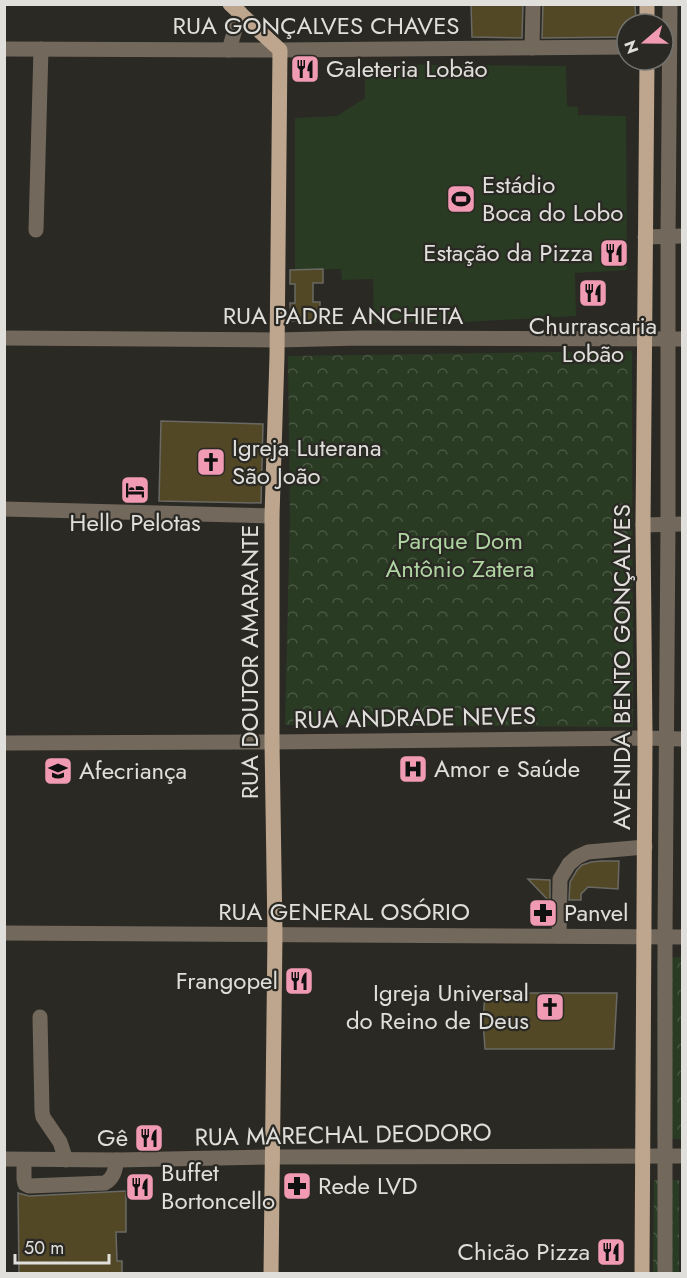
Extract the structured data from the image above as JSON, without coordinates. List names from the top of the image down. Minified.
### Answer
{"streets":{"main road":["RUA DOUTOR AMARANTE","AVENIDA BENTO GONÇALVES"],"street":["RUA GONÇALVES CHAVES","RUA PADRE ANCHIETA","RUA ANDRADE NEVES","RUA GENERAL OSÓRIO","RUA MARECHAL DEODORO"]},"crossings":[["RUA GONÇALVES CHAVES","RUA DOUTOR AMARANTE"],["RUA PADRE ANCHIETA","RUA DOUTOR AMARANTE"],["RUA PADRE ANCHIETA","AVENIDA BENTO GONÇALVES"],["RUA DOUTOR AMARANTE","RUA ANDRADE NEVES"],["RUA DOUTOR AMARANTE","RUA GENERAL OSÓRIO"],["RUA DOUTOR AMARANTE","RUA MARECHAL DEODORO"],["AVENIDA BENTO GONÇALVES","RUA ANDRADE NEVES"],["AVENIDA BENTO GONÇALVES","RUA GENERAL OSÓRIO"],["AVENIDA BENTO GONÇALVES","RUA MARECHAL DEODORO"]],"parks":["Parque Dom Antônio Zatera"],"places":{"restaurant":["Galeteria Lobão","Estação da Pizza","Churrascaria Lobão","Frangopel","Gê","Buffet Bortoncello","Chicão Pizza"],"sports":["Estádio Boca do Lobo"],"church":["Igreja Luterana São João","Igreja Universal do Reino de Deus"],"hotel":["Hello Pelotas"],"hospital":["Amor e Saúde"],"school or university":["Afecriança"],"pharmacy":["Panvel","Rede LVD"]},"scale_bar":"50 m","north":"left"}
